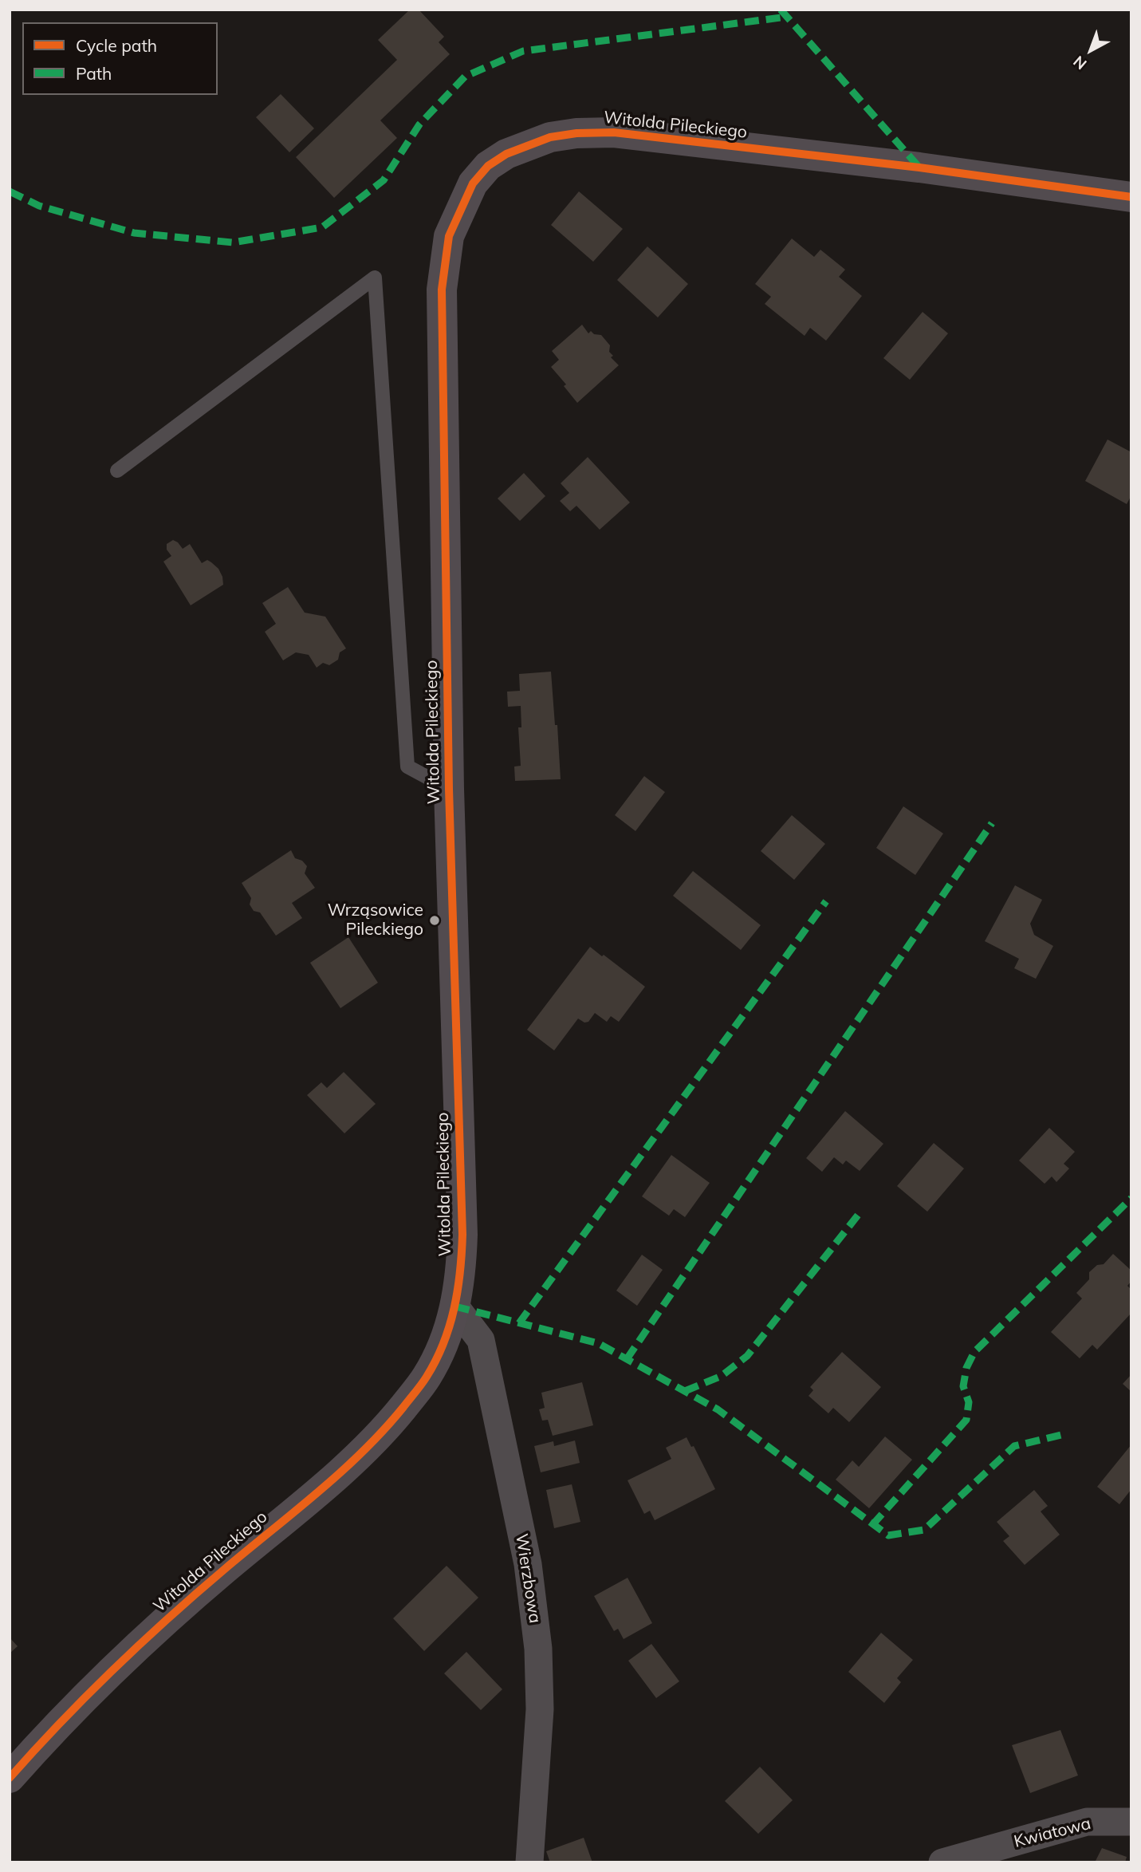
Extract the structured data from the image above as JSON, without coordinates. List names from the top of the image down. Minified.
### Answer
{"streets":{"street":["Witolda Pileckiego","Wierzbowa","Kwiatowa"]},"crossings":[["Witolda Pileckiego","Wierzbowa"]],"places":["Wrząsowice Pileckiego"],"legend":["Cycle path","Path"],"north":"bottom left"}
